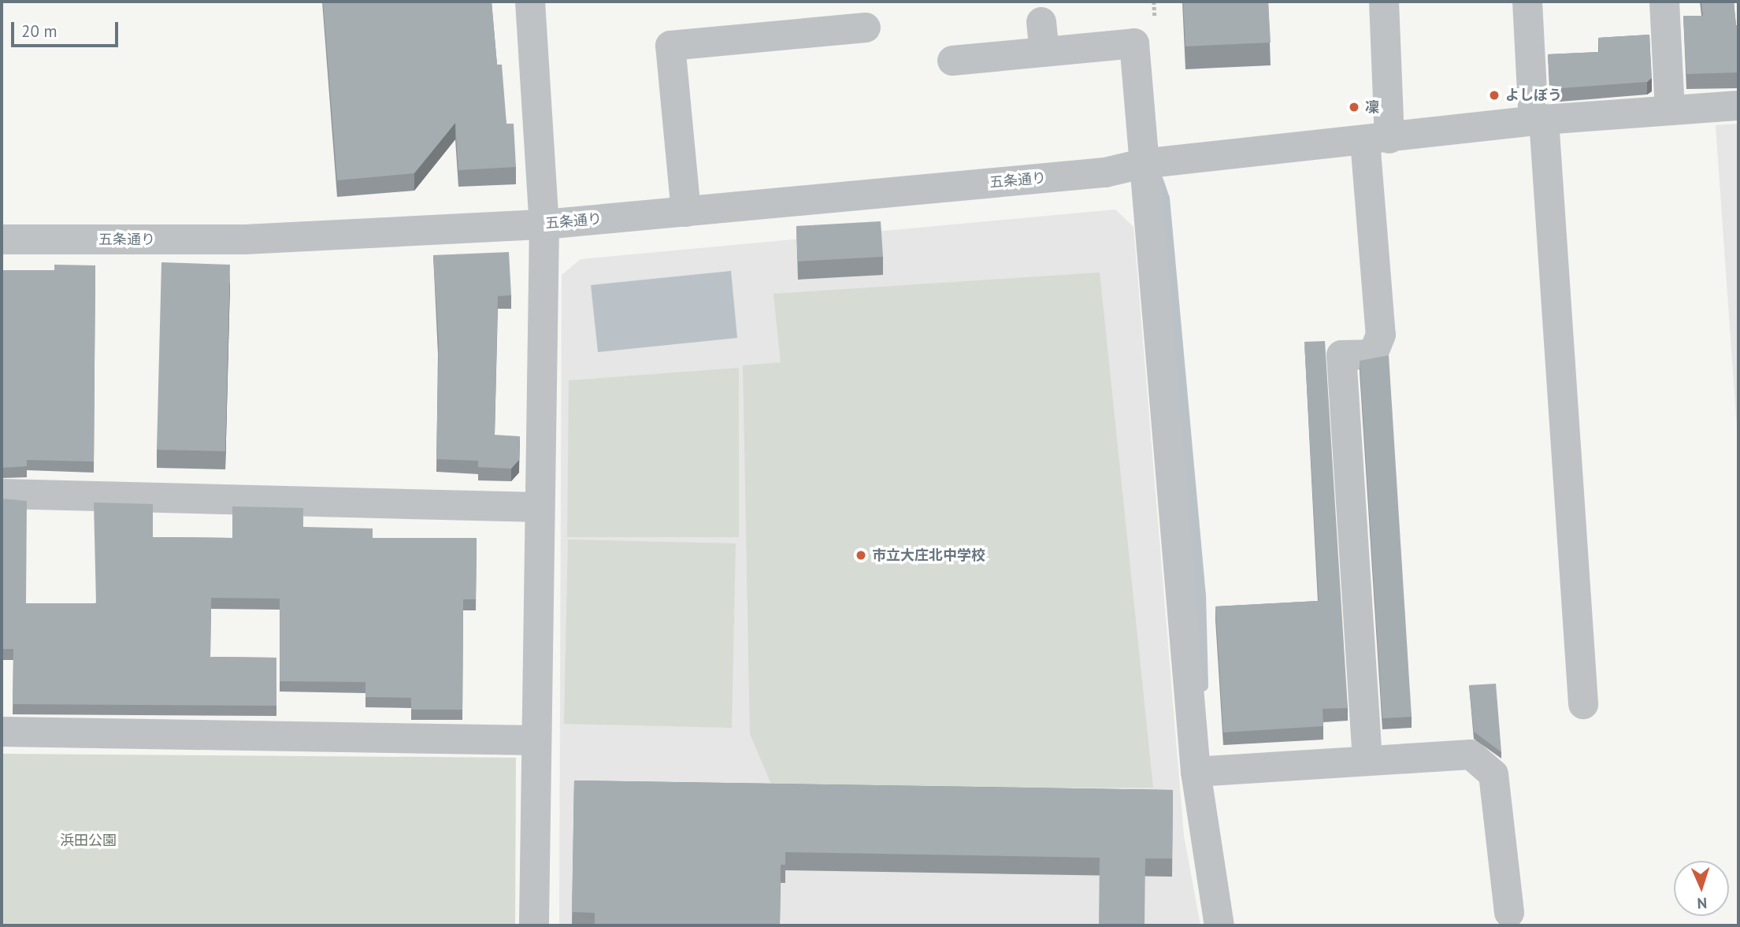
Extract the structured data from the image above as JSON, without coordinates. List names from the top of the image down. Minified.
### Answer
{"streets":{"street":["五条通り"]},"parks":["浜田公園"],"places":["よしぼう","凜","市立大庄北中学校"],"scale_bar":"20 m","north":"bottom"}
